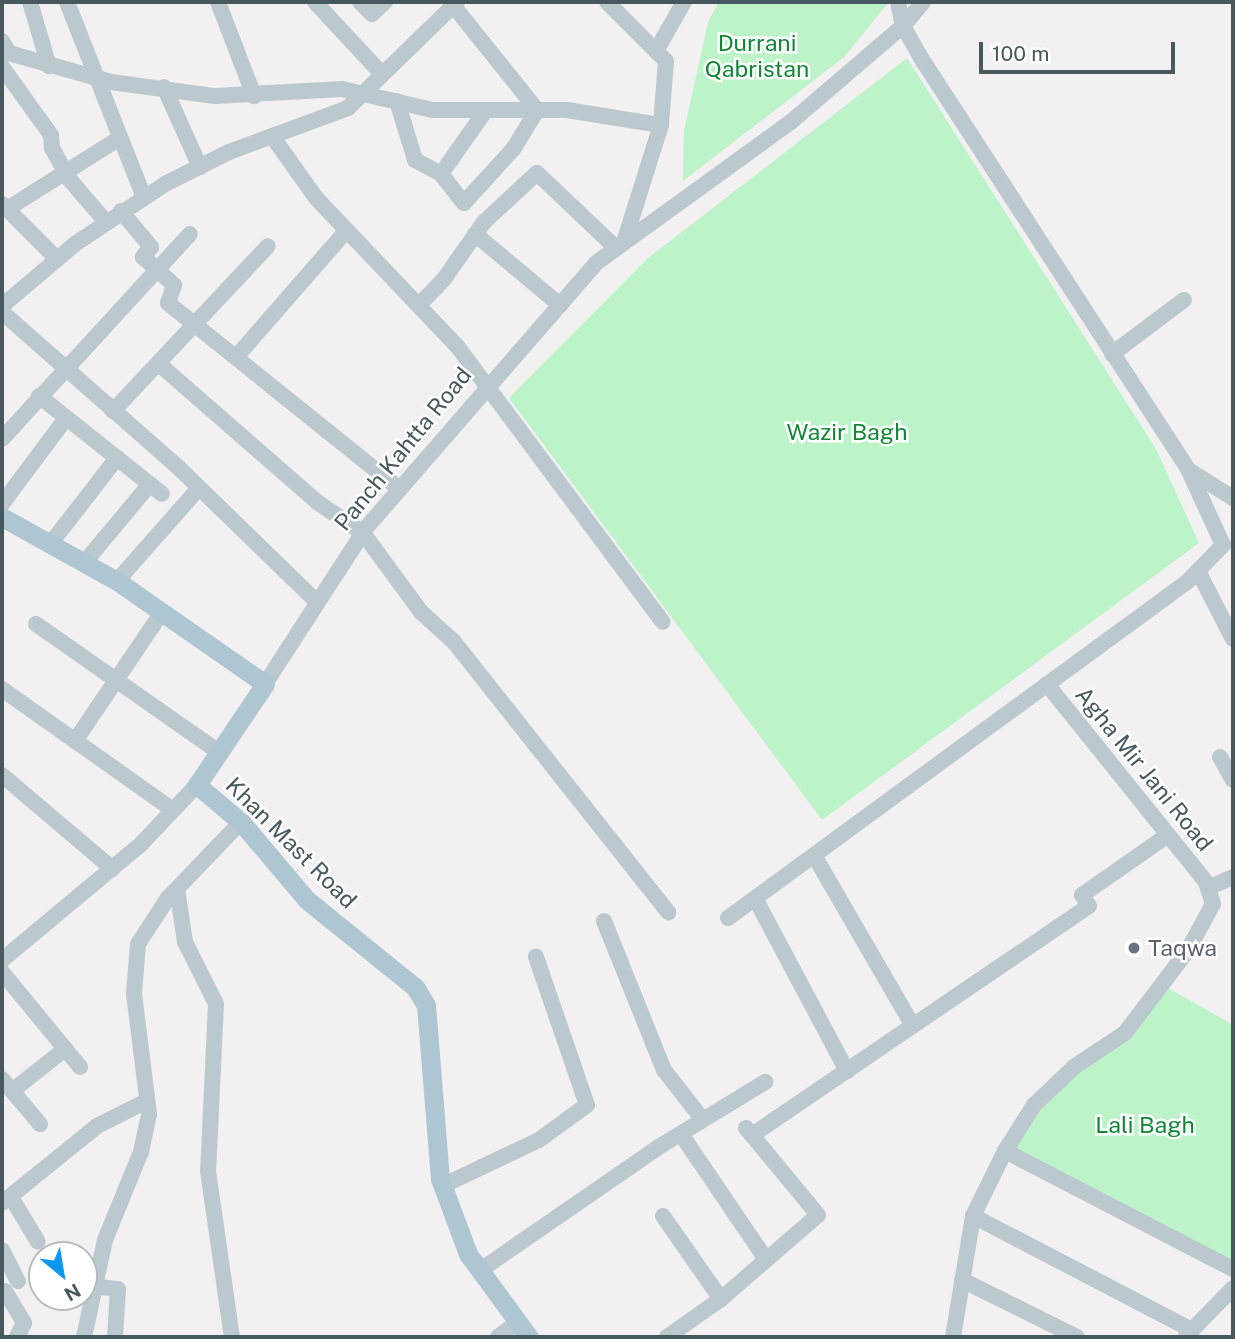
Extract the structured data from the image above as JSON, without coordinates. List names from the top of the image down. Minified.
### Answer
{"streets":{"main road":["Panch Kahtta Road","Khan Mast Road"],"street":["Agha Mir Jani Road"]},"crossings":[["Panch Kahtta Road","Khan Mast Road"]],"parks":["Durrani Qabristan","Wazir Bagh","Lali Bagh"],"places":["Taqwa"],"scale_bar":"100 m","north":"bottom right"}
